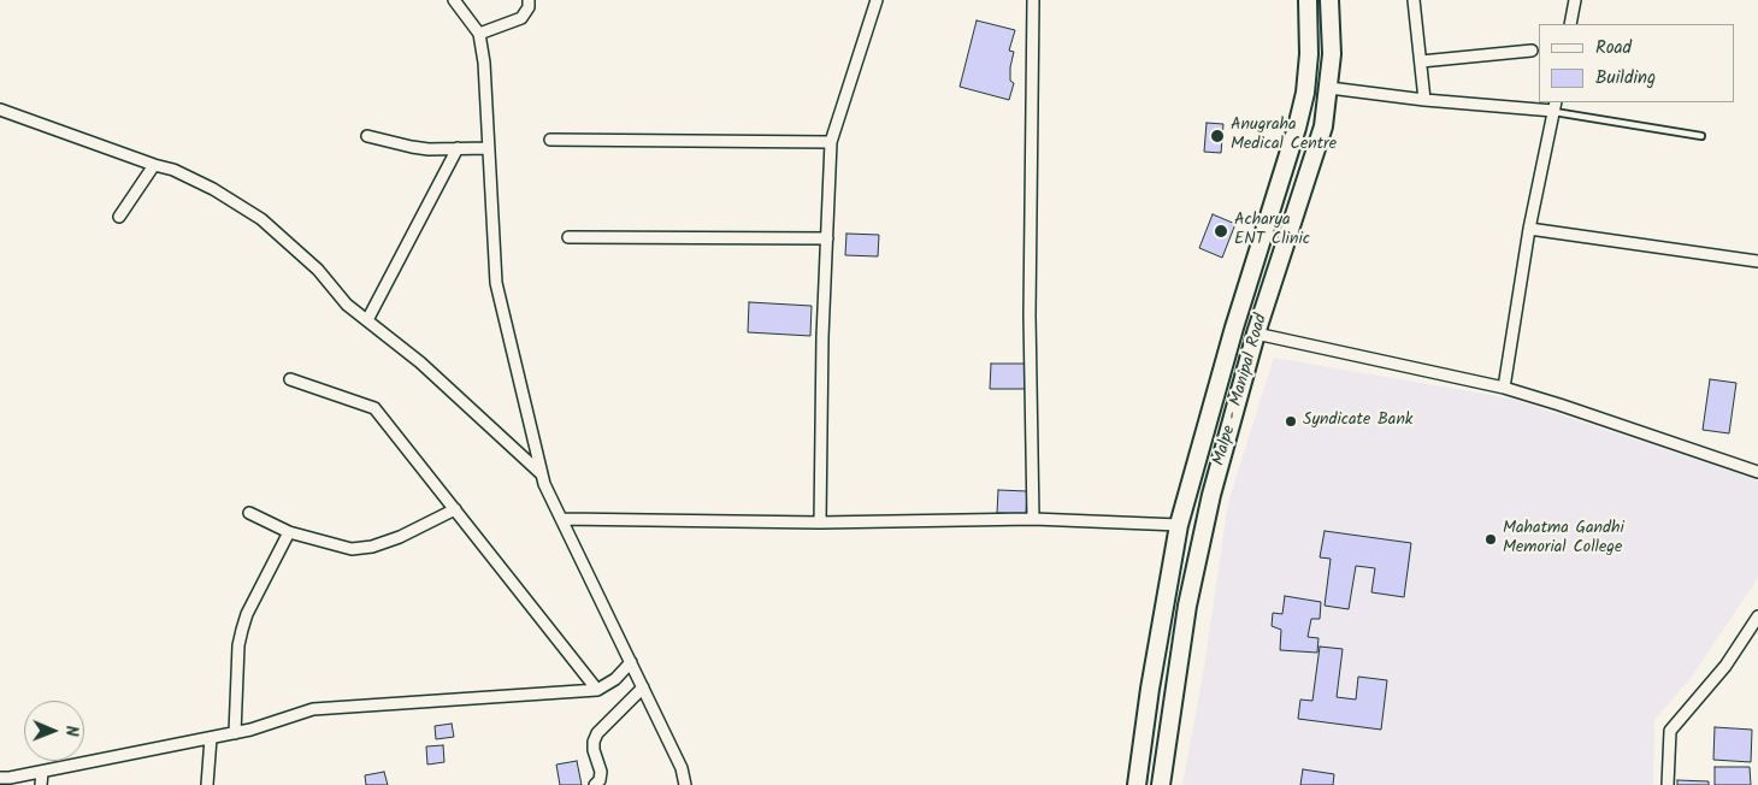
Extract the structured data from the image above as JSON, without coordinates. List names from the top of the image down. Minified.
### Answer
{"streets":{"highway":["Malpe - Manipal Road"]},"places":["Anugraha Medical Centre","Acharya ENT Clinic","Syndicate Bank","Mahatma Gandhi Memorial College"],"legend":["Road","Building"],"north":"right"}
